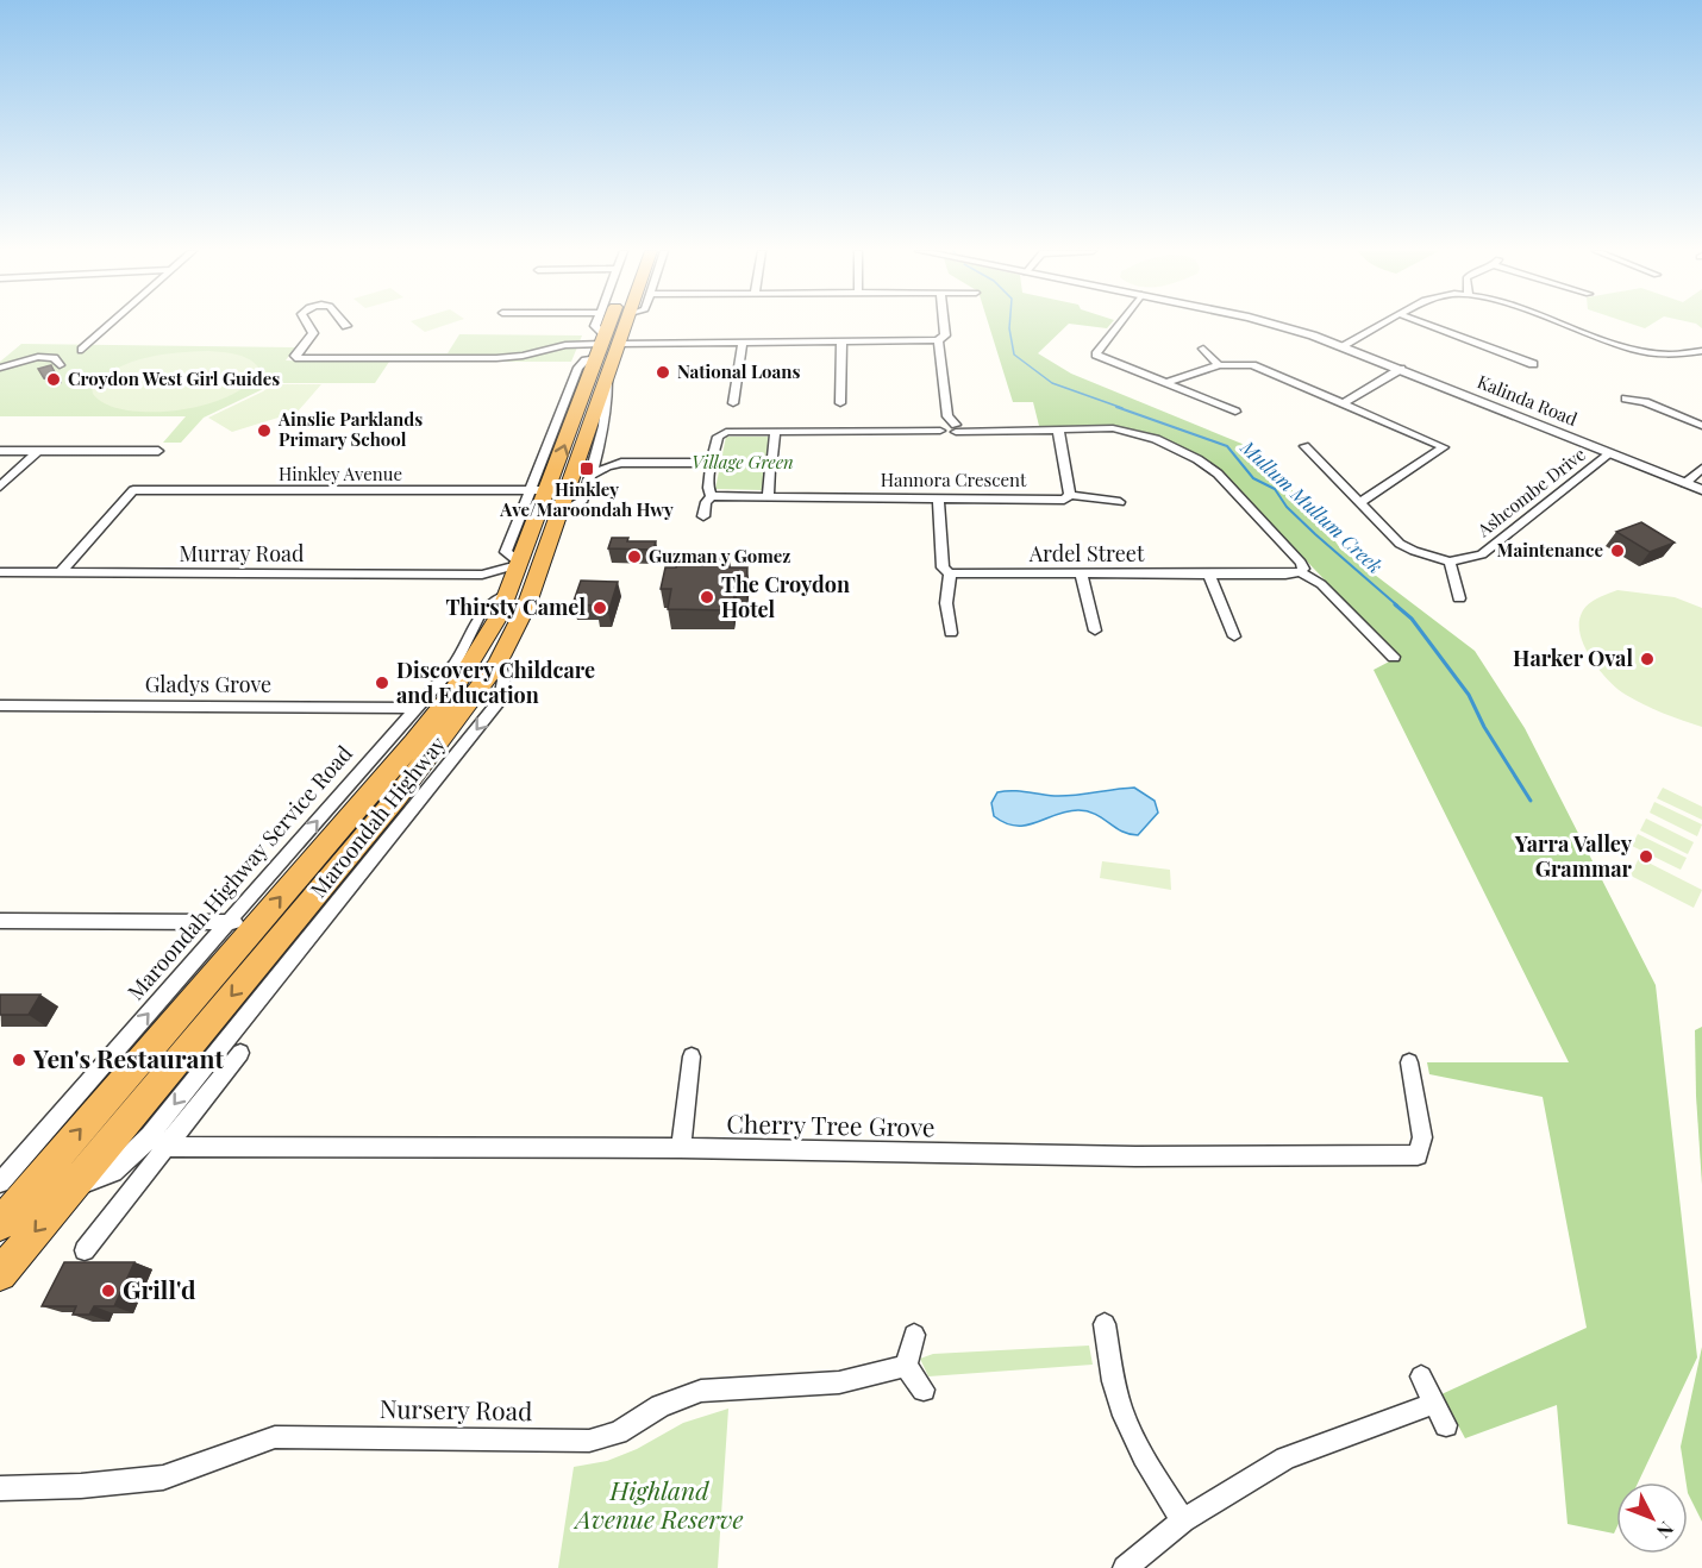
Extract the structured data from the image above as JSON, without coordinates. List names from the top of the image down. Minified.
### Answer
{"streets":{"highway":["Maroondah Highway"],"street":["Kalinda Road","Hinkley Avenue","Hannora Crescent","Ashcombe Drive","Murray Road","Ardel Street","Gladys Grove","Maroondah Highway Service Road","Cherry Tree Grove","Nursery Road"]},"crossings":[["Kalinda Road","Ashcombe Drive"],["Hinkley Avenue","Murray Road"],["Hinkley Avenue","Maroondah Highway"],["Murray Road","Maroondah Highway"],["Murray Road","Maroondah Highway Service Road"],["Gladys Grove","Maroondah Highway Service Road"],["Maroondah Highway","Maroondah Highway Service Road"]],"water":["Mullum Mullum Creek"],"parks":["Village Green","Highland Avenue Reserve"],"places":{"other":["National Loans","Croydon West Girl Guides","Ainslie Parklands Primary School","Maintenance","Guzman y Gomez","The Croydon Hotel","Thirsty Camel","Harker Oval","Discovery Childcare and Education","Yarra Valley Grammar","Yen's Restaurant","Grill'd"],"transit":["Hinkley Ave/Maroondah Hwy"]},"north":"bottom right"}
